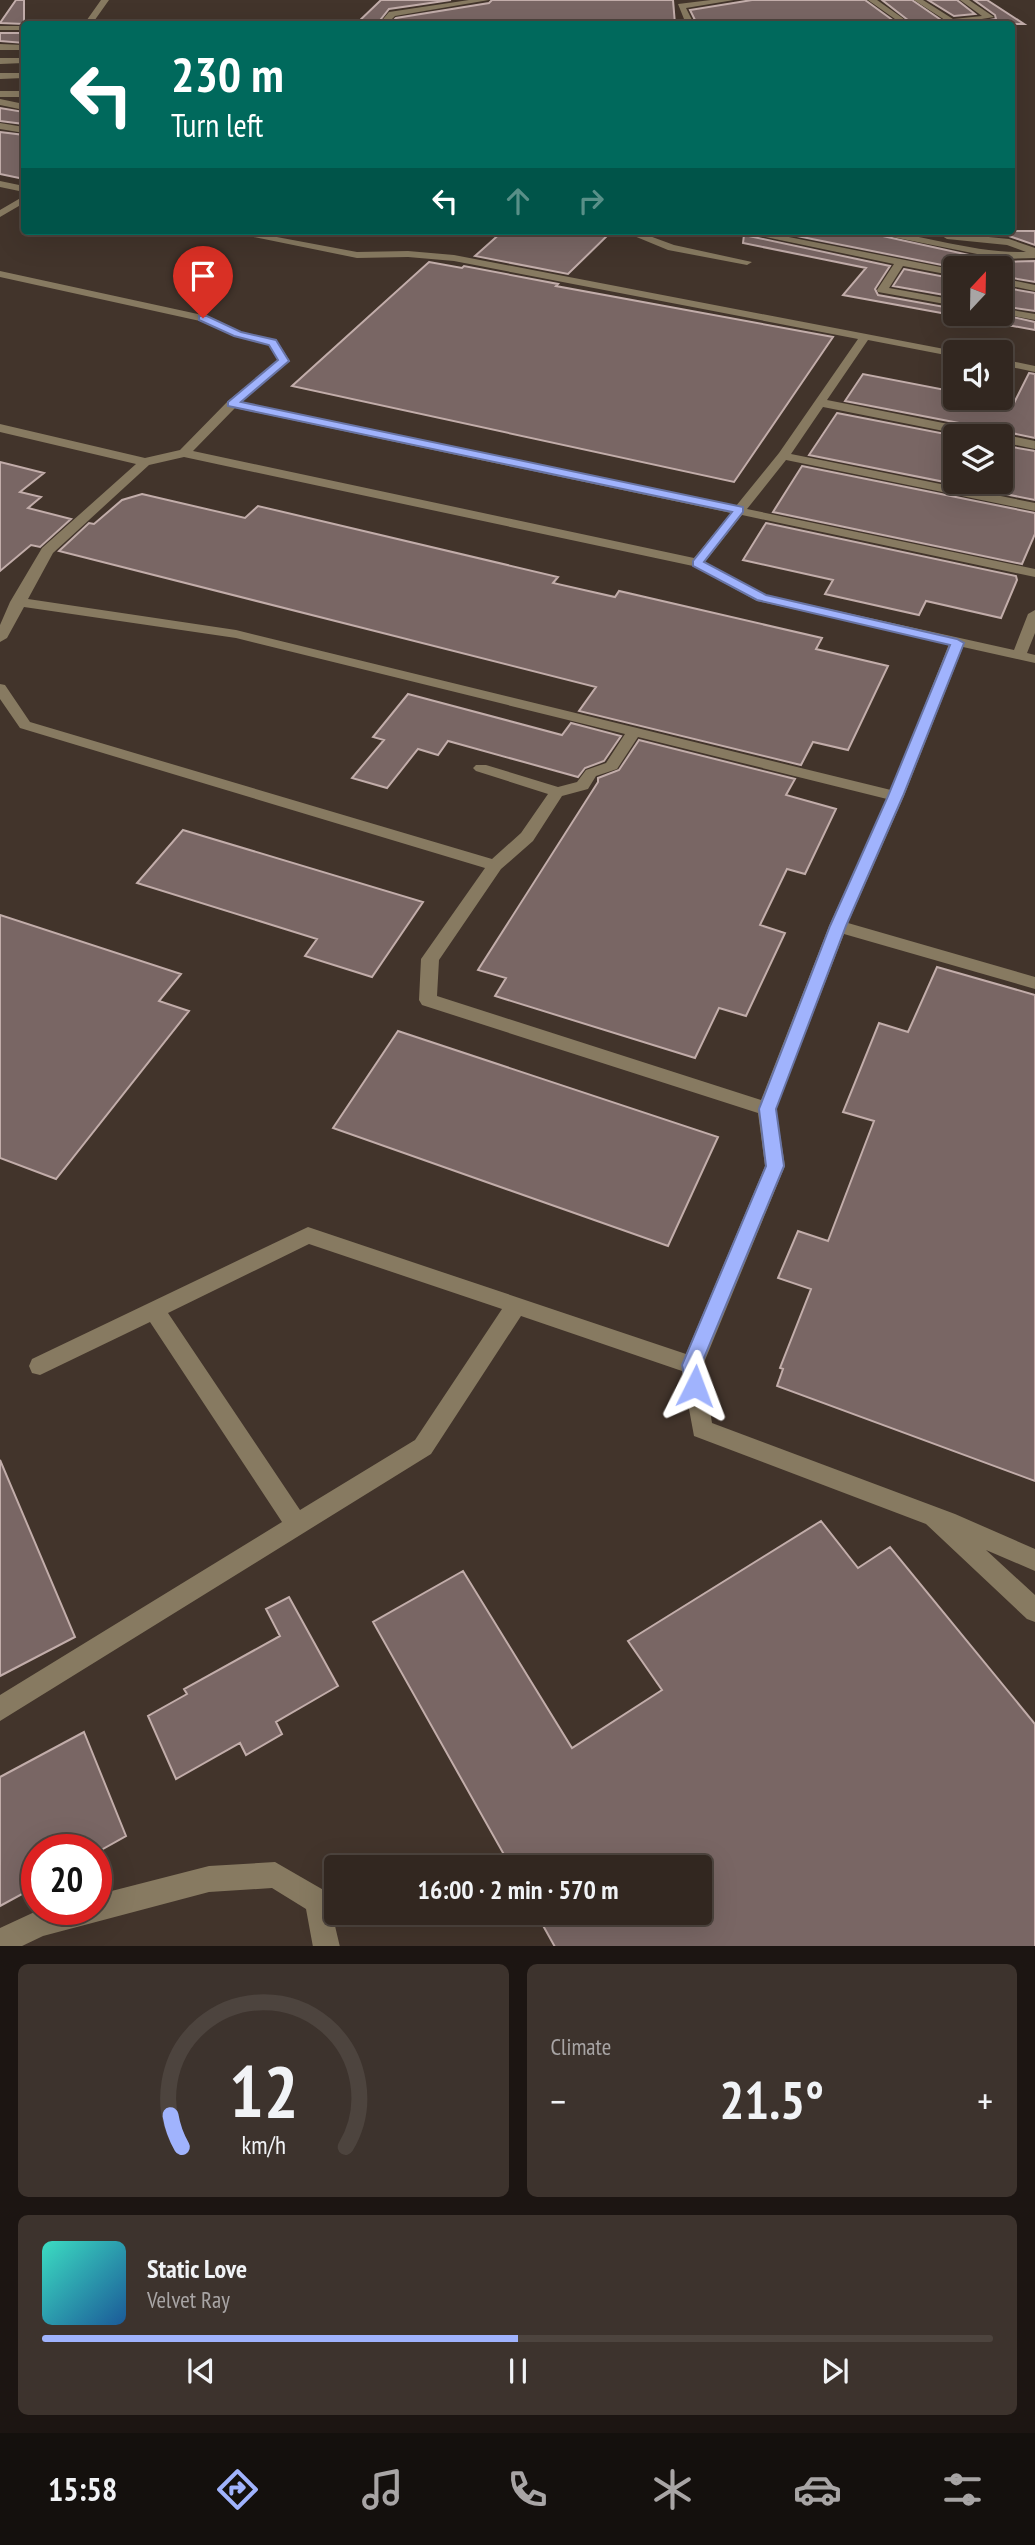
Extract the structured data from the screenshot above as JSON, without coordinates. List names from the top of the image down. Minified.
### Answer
{"north":"top","page":{"turn":["230 m","Turn left"],"limit":"20","trip":"16:00 · 2 min · 570 m","tile":"Climate","heat":["−","21.5°","+"],"song":["Static Love","Velvet Ray"],"tabs":"15:58","gauge":["12","km/h"]}}
